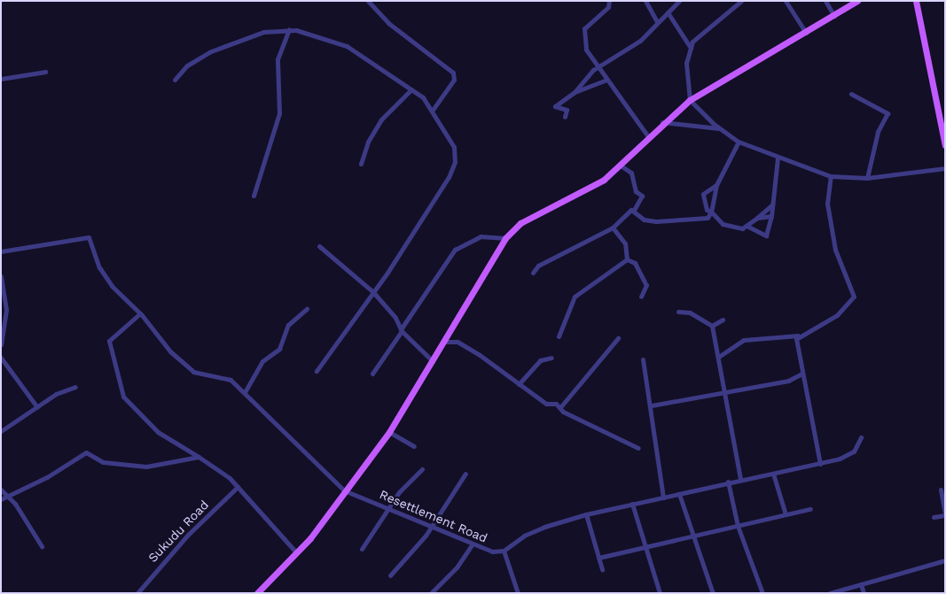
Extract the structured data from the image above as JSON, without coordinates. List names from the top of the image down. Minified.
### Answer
{"streets":{"street":["Resettlement Road","Sukudu Road"]}}
